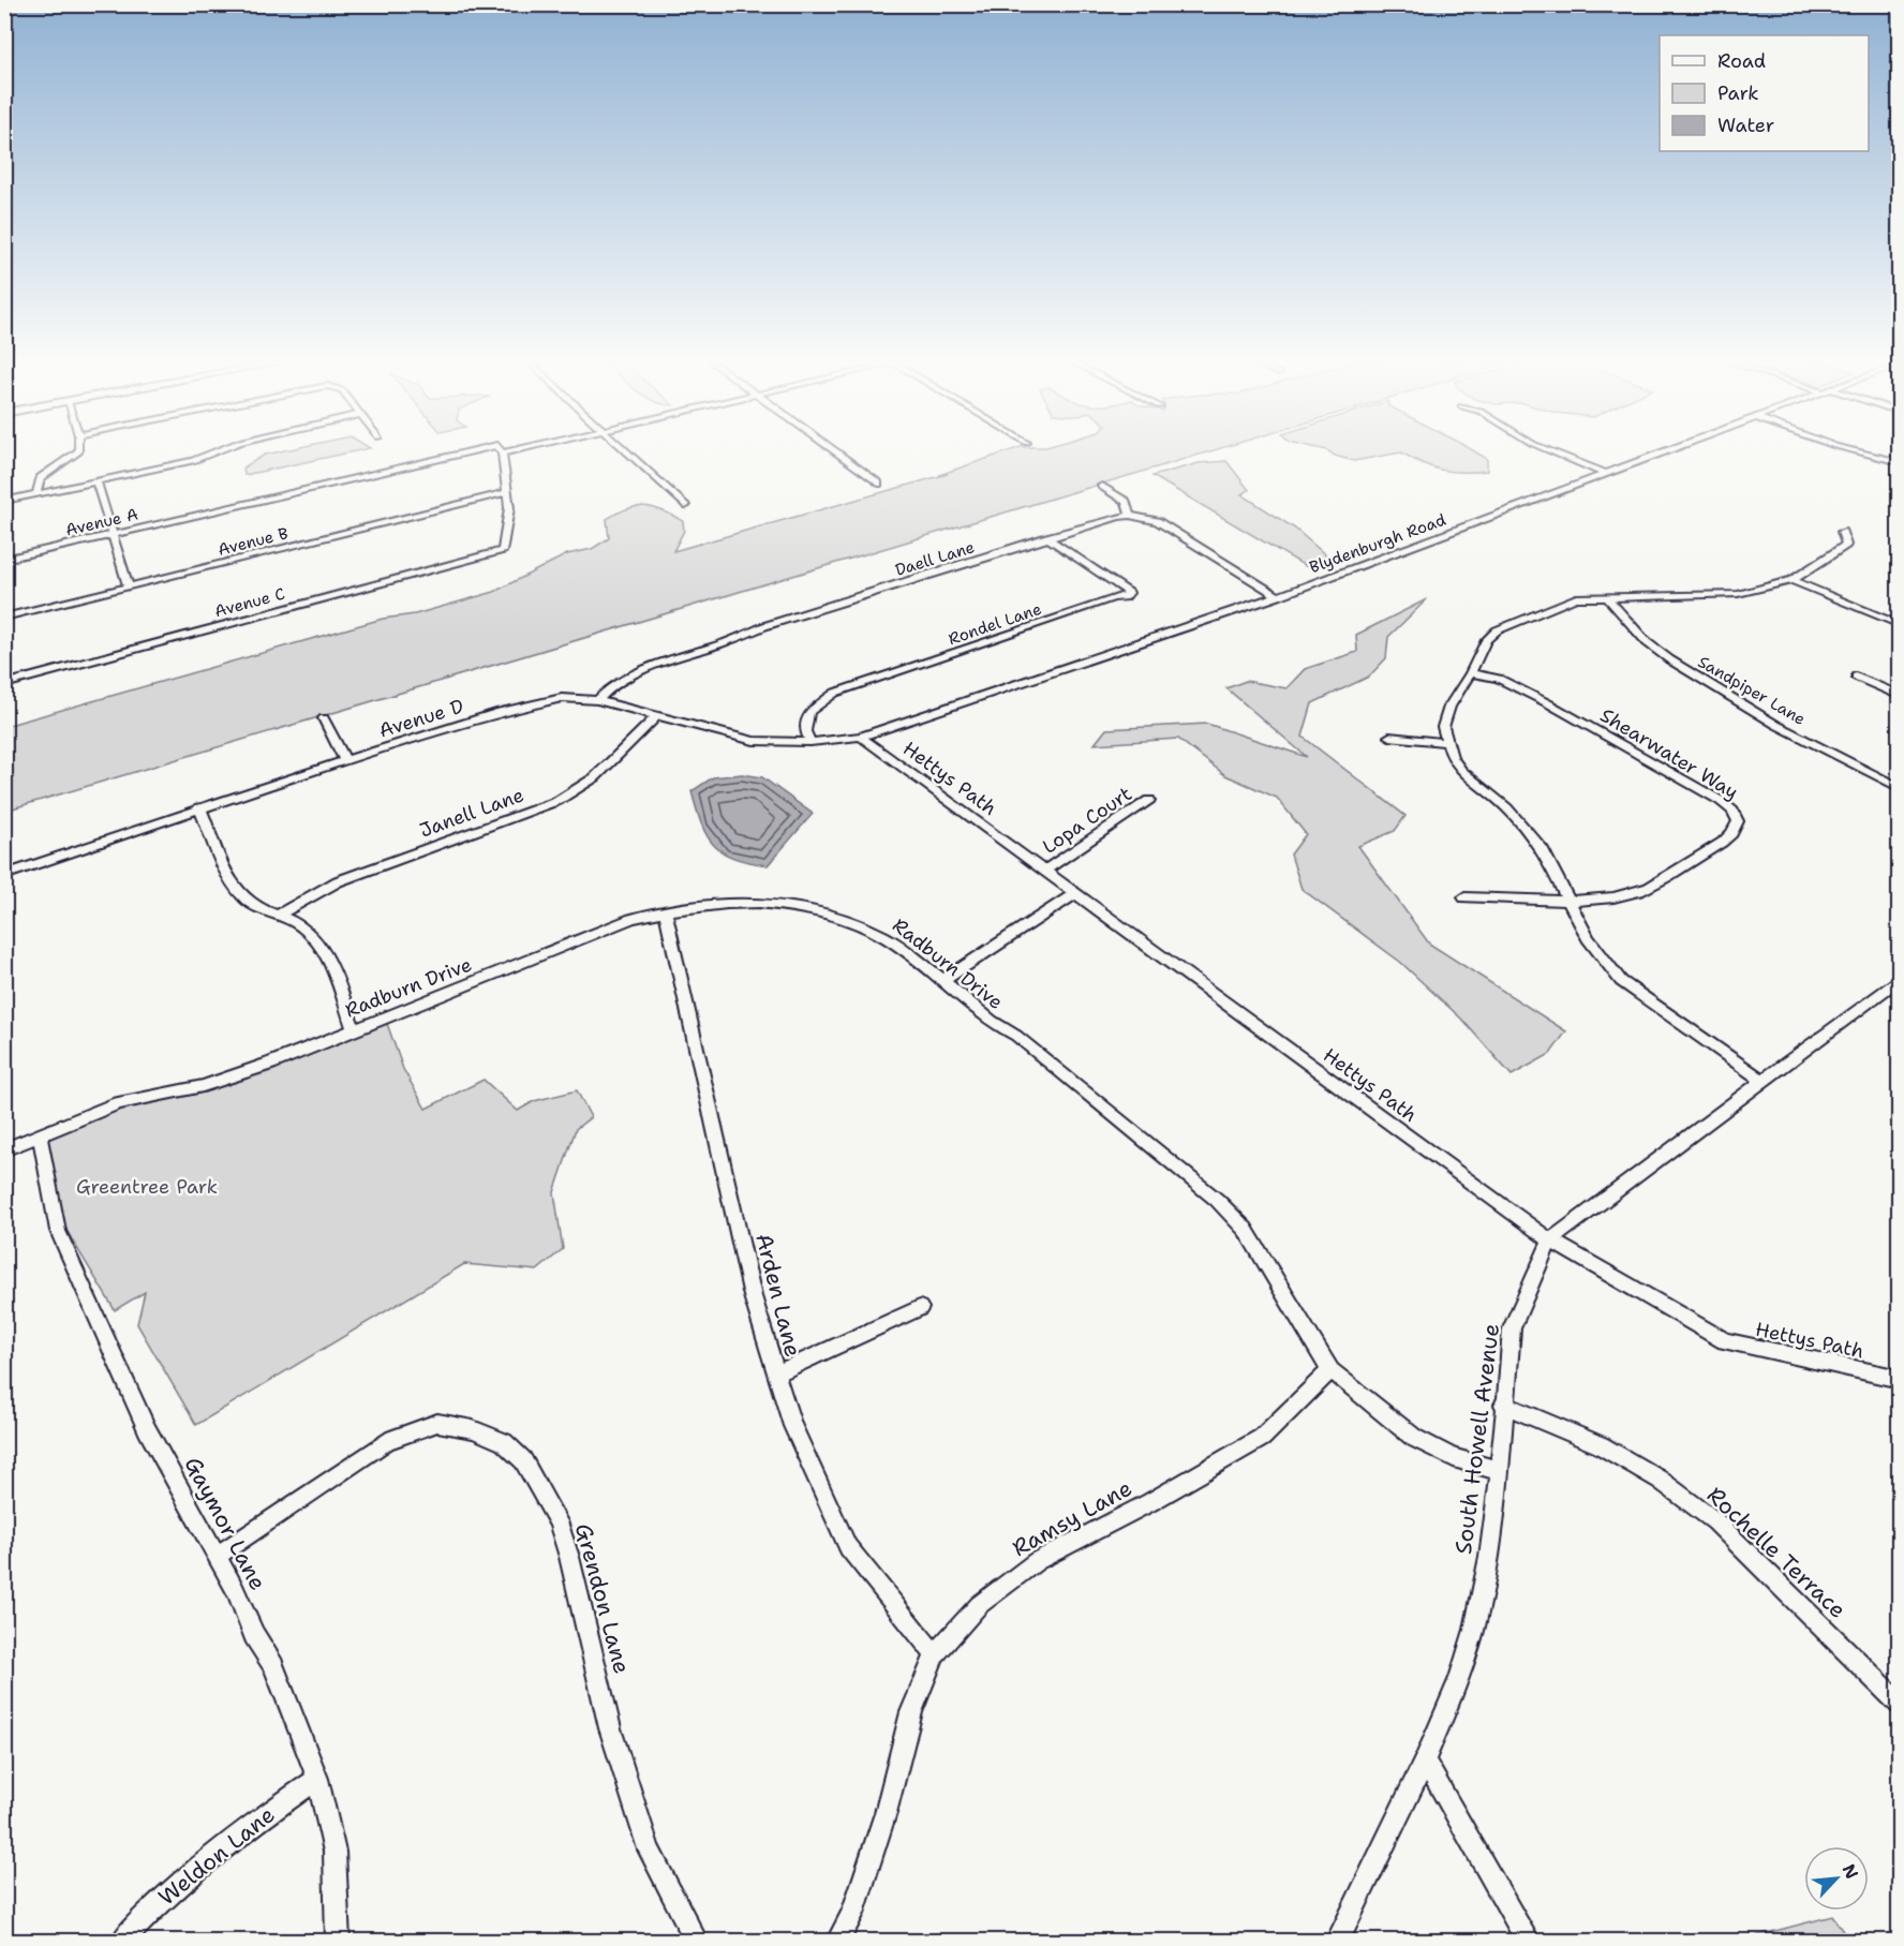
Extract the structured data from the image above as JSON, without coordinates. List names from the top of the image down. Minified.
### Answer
{"streets":{"street":["Avenue A","Avenue B","Blydenburgh Road","Daell Lane","Avenue C","Rondel Lane","Sandpiper Lane","Avenue D","Shearwater Way","Hettys Path","Janell Lane","Lopa Court","Radburn Drive","Arden Lane","South Howell Avenue","Ramsy Lane","Gaymor Lane","Rochelle Terrace","Grendon Lane","Weldon Lane"]},"crossings":[["Avenue B","Avenue C"],["Blydenburgh Road","Daell Lane"],["Blydenburgh Road","Avenue D"],["Blydenburgh Road","Hettys Path"],["Daell Lane","Rondel Lane"],["Daell Lane","Avenue D"],["Rondel Lane","Avenue D"],["Avenue D","Hettys Path"],["Avenue D","Janell Lane"],["Hettys Path","Lopa Court"],["Hettys Path","South Howell Avenue"],["Radburn Drive","Arden Lane"],["Radburn Drive","South Howell Avenue"],["Radburn Drive","Ramsy Lane"],["Radburn Drive","Gaymor Lane"],["Arden Lane","Ramsy Lane"],["South Howell Avenue","Rochelle Terrace"],["Gaymor Lane","Grendon Lane"],["Gaymor Lane","Weldon Lane"]],"parks":["Greentree Park"],"legend":["Road","Park","Water"],"north":"top right"}
